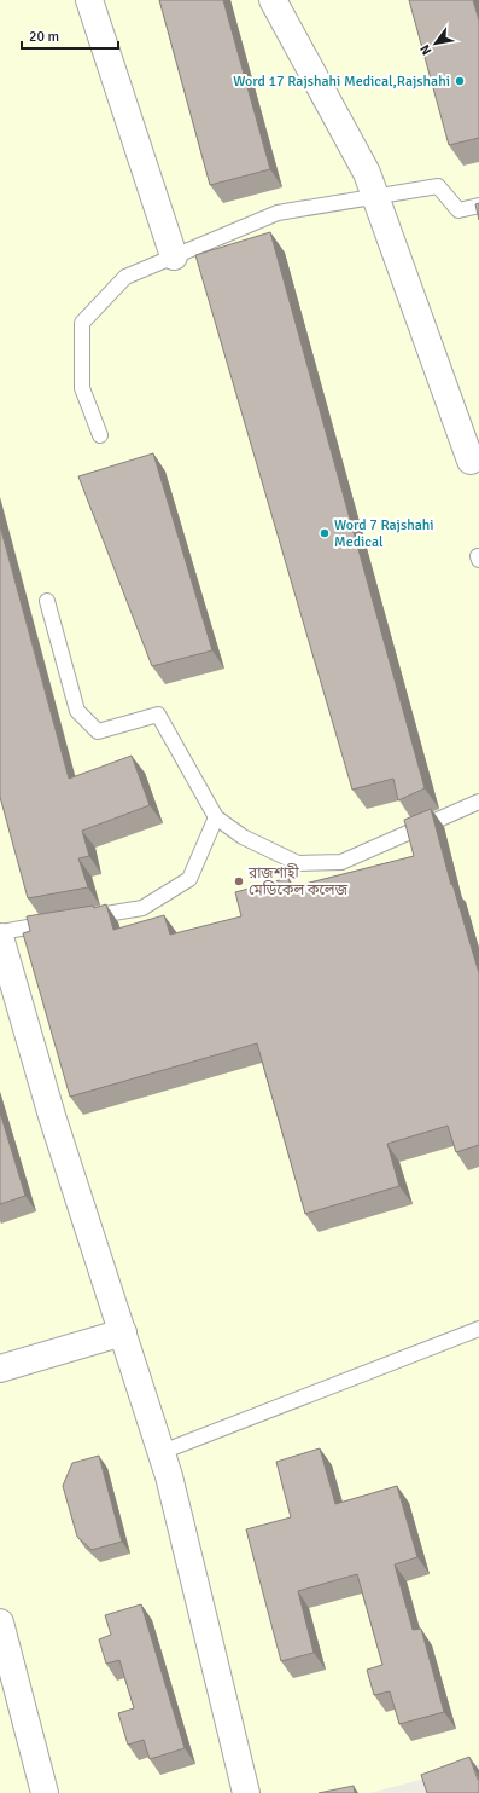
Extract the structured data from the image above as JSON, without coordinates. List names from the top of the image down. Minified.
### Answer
{"places":["Word 17 Rajshahi Medical,Rajshahi","Word 7 Rajshahi Medical","রাজশাহী মেডিকেল কলেজ"],"scale_bar":"20 m","north":"bottom left"}
